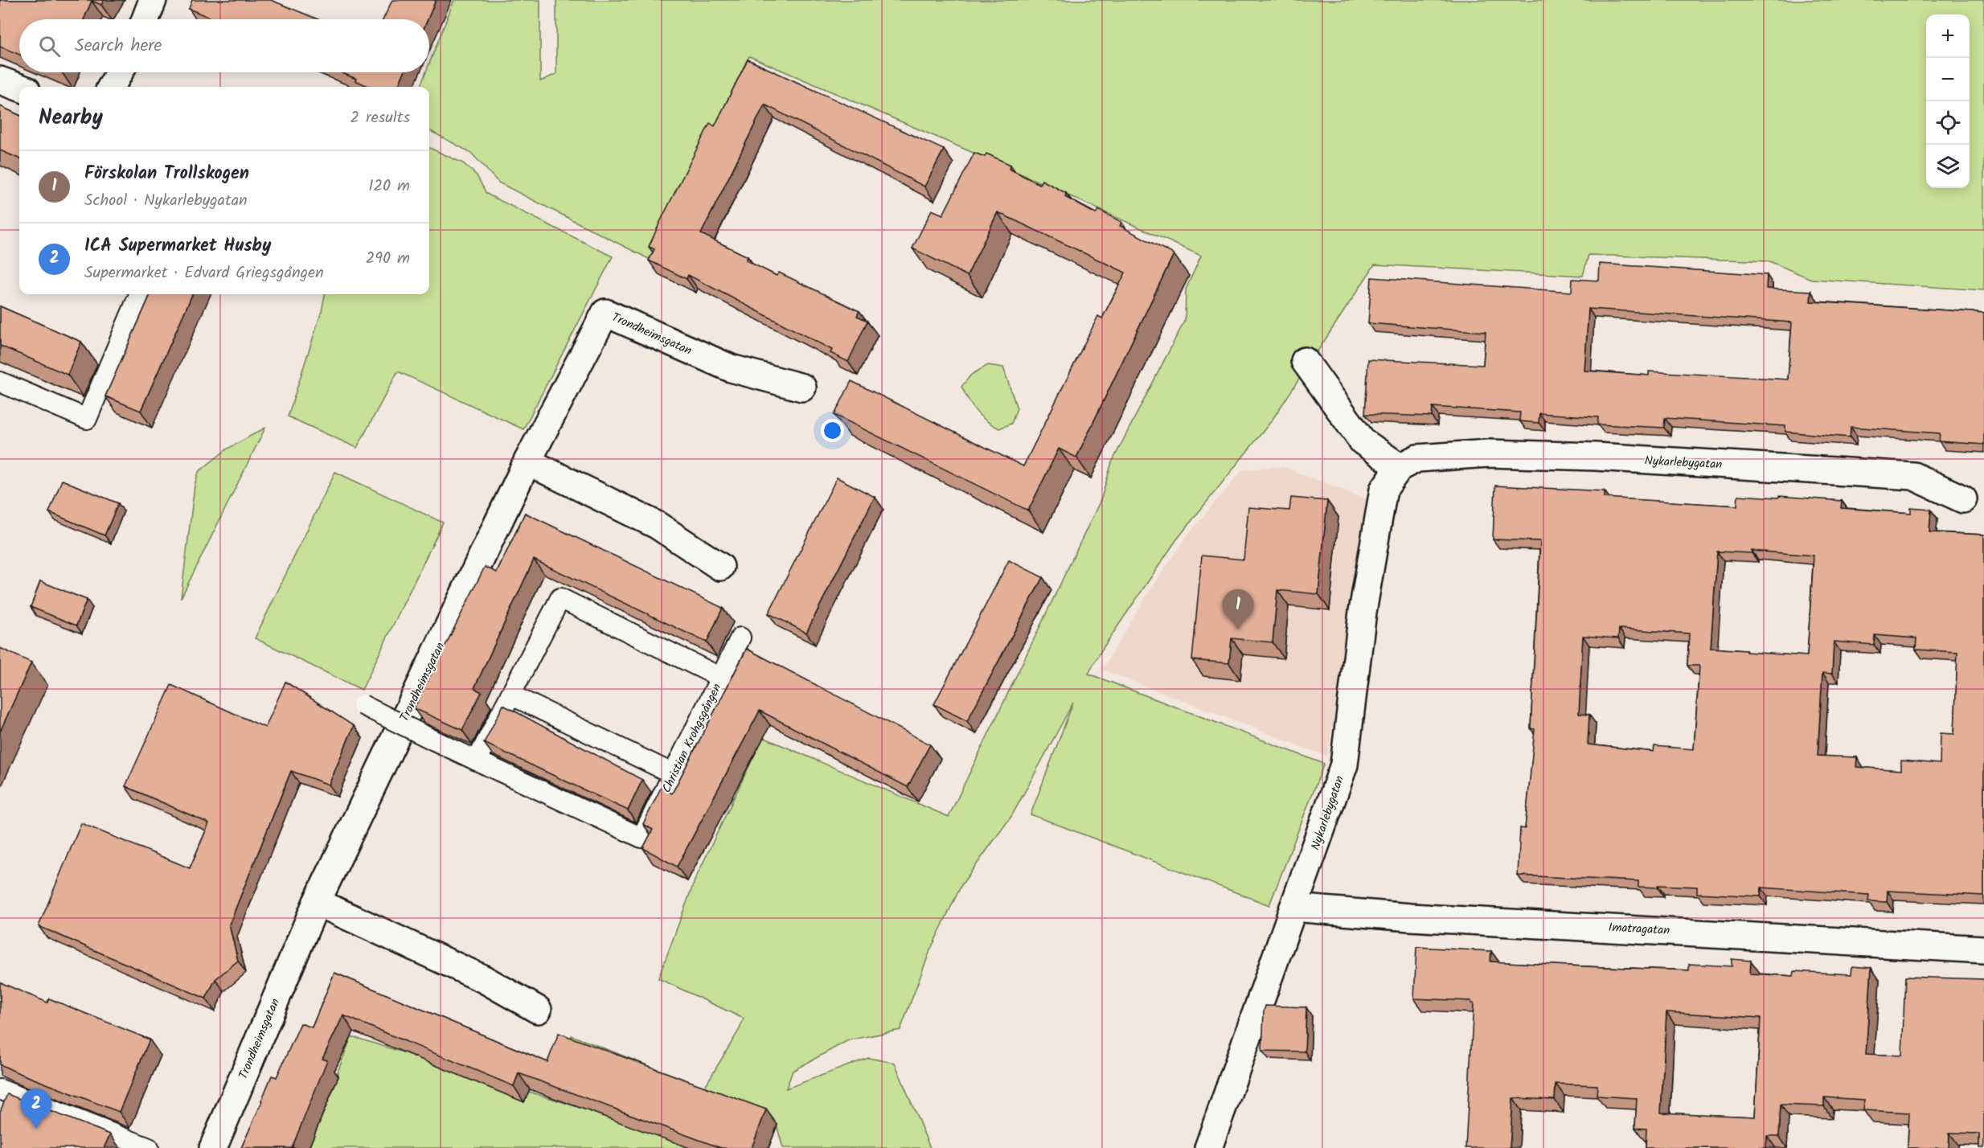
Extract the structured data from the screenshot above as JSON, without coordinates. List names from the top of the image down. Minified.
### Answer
{"streets":{"street":["Trondheimsgatan","Nykarlebygatan","Christian Krohgsgången","Imatragatan"]},"crossings":[["Nykarlebygatan","Imatragatan"]],"page":{"map_buttons":["+","−"],"search":"Search here","heading":["Nearby","2 results"],"list":[{"mark":"1","name":"Förskolan Trollskogen","note":"School · Nykarlebygatan","value":"120 m"},{"mark":"2","name":"ICA Supermarket Husby","note":"Supermarket · Edvard Griegsgången","value":"290 m"}],"pins":["1","2"]}}
